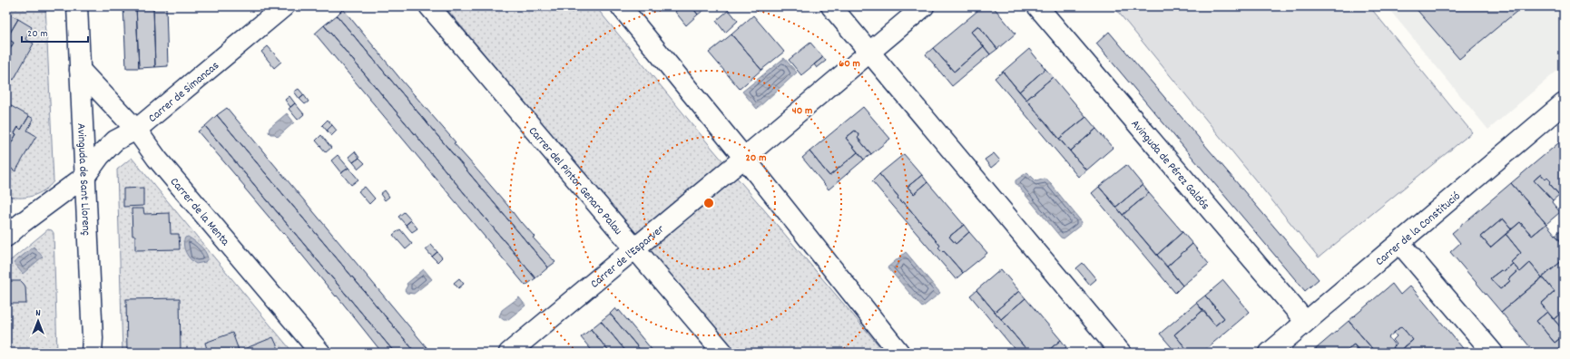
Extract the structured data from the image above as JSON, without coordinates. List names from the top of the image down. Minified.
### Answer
{"streets":{"street":["Carrer de Simancas","Avinguda de Pérez Galdós","Avinguda de Sant Llorenç","Carrer del Pintor Genaro Palau","Carrer de la Menta","Carrer de la Constitució","Carrer de l'Esparver"]},"crossings":[["Carrer de Simancas","Avinguda de Sant Llorenç"],["Carrer de Simancas","Carrer de la Menta"],["Avinguda de Pérez Galdós","Carrer de la Constitució"],["Avinguda de Sant Llorenç","Carrer de la Menta"],["Carrer del Pintor Genaro Palau","Carrer de l'Esparver"]],"scale_bar":"20 m","north":"top","rings":["60 m","40 m","20 m"]}
